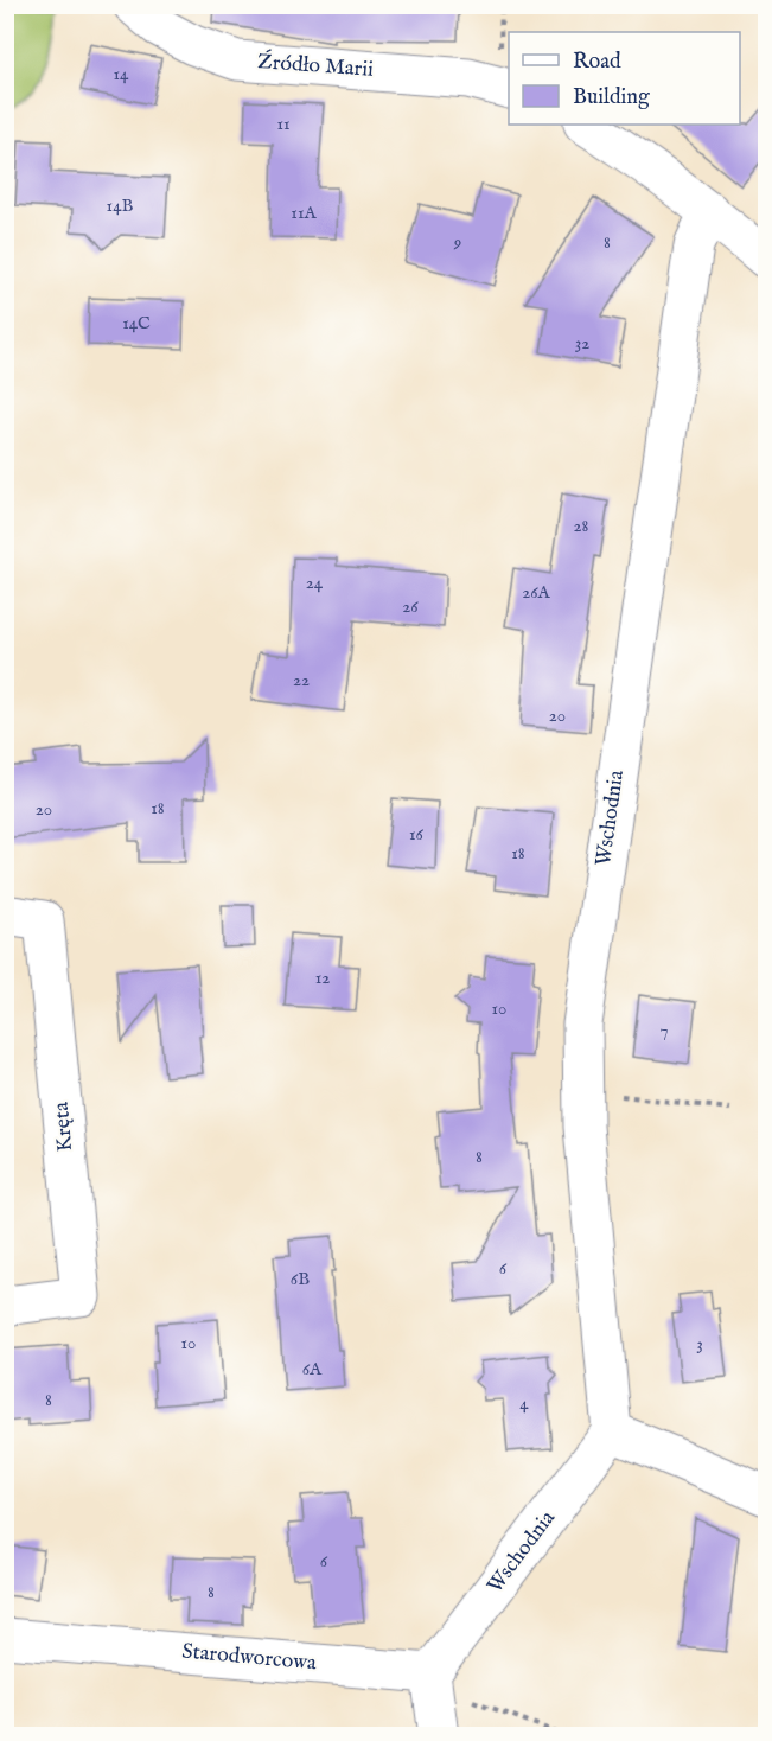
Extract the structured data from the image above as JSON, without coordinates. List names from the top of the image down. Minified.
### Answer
{"streets":{"street":["Źródło Marii","Wschodnia","Kręta","Starodworcowa"]},"crossings":[["Wschodnia","Starodworcowa"]],"house_numbers":["14","11","14B","11A","9","8","14C","32","28","24","26A","26","22","20","18","20","16","18","12","10","7","8","6","6B","10","3","6A","8","4","6","8"],"legend":["Road","Building"]}
